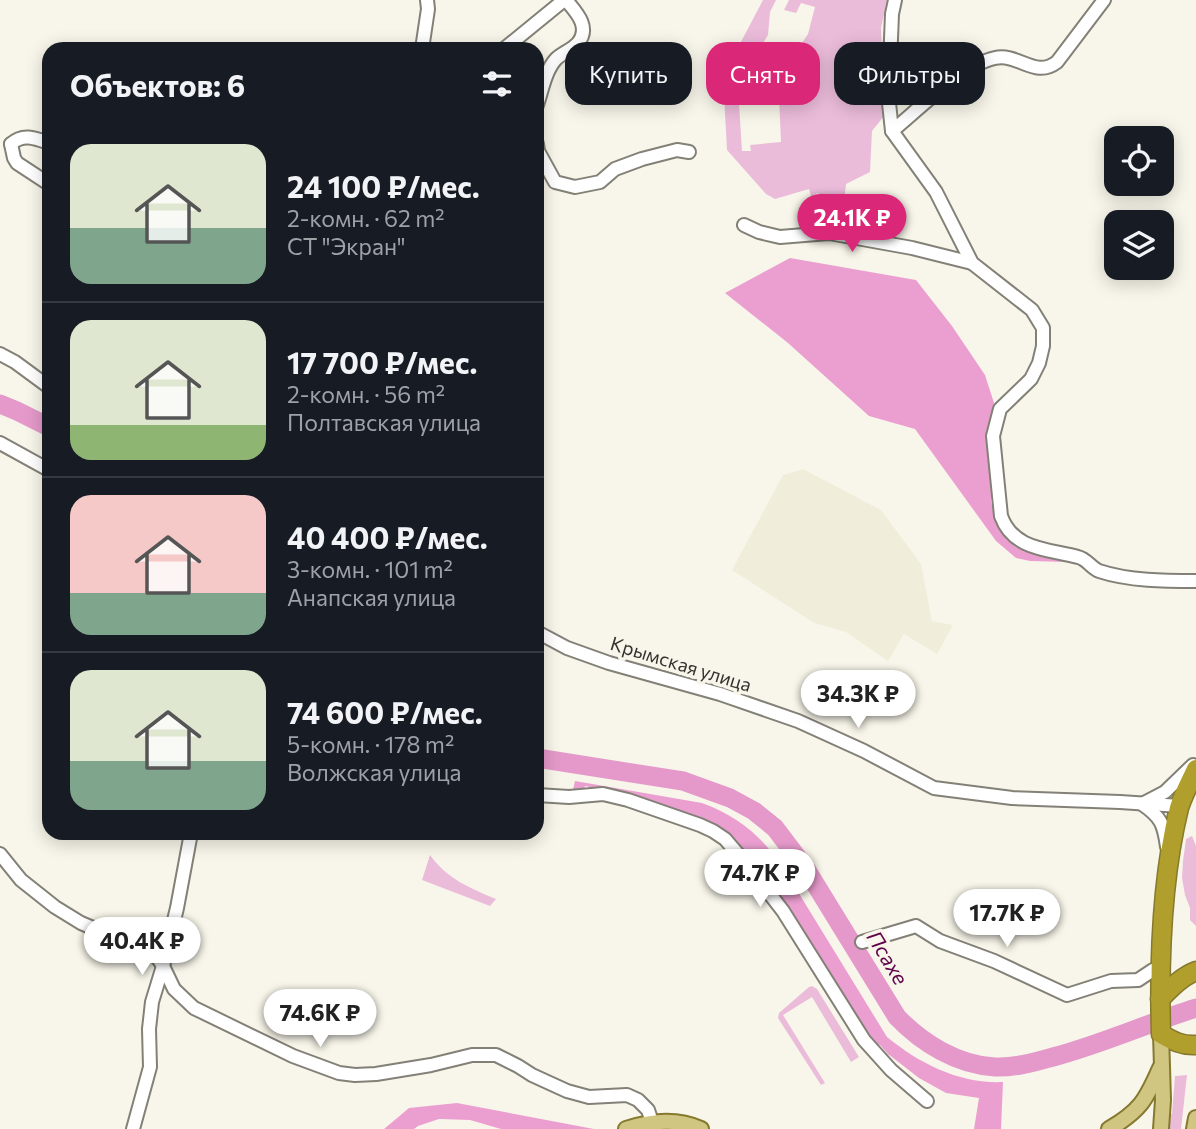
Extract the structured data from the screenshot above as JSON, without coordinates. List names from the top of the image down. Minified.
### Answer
{"streets":{"street":["Крымская улица"]},"water":["Псахе"],"page":{"chip":["Купить","Снять","Фильтры"],"heading":"Объектов: 6","list":[{"name":"24 100 ₽/мес.","note":"2-комн. · 62 m² · СТ \"Экран\""},{"name":"17 700 ₽/мес.","note":"2-комн. · 56 m² · Полтавская улица"},{"name":"40 400 ₽/мес.","note":"3-комн. · 101 m² · Анапская улица"},{"name":"74 600 ₽/мес.","note":"5-комн. · 178 m² · Волжская улица"}],"price":["24.1K ₽","34.3K ₽","74.7K ₽","17.7K ₽","40.4K ₽","74.6K ₽"]}}
